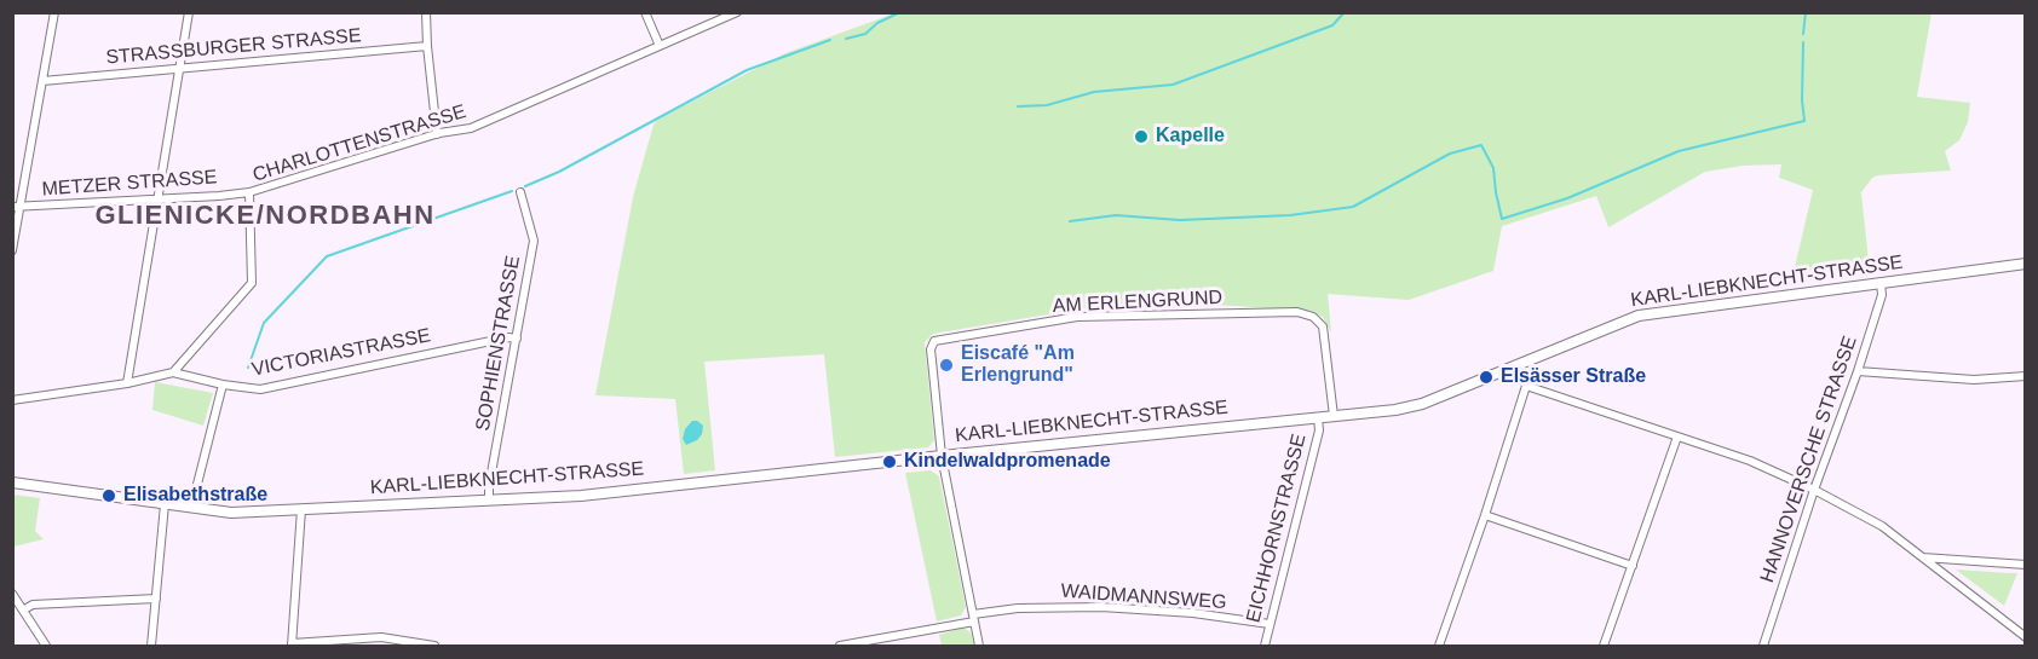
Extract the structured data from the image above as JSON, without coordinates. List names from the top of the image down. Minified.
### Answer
{"streets":{"street":["STRASSBURGER STRASSE","CHARLOTTENSTRASSE","METZER STRASSE","KARL-LIEBKNECHT-STRASSE","AM ERLENGRUND","SOPHIENSTRASSE","VICTORIASTRASSE","HANNOVERSCHE STRASSE","EICHHORNSTRASSE","WAIDMANNSWEG"]},"crossings":[["CHARLOTTENSTRASSE","METZER STRASSE"],["CHARLOTTENSTRASSE","VICTORIASTRASSE"],["KARL-LIEBKNECHT-STRASSE","AM ERLENGRUND"],["KARL-LIEBKNECHT-STRASSE","SOPHIENSTRASSE"],["KARL-LIEBKNECHT-STRASSE","HANNOVERSCHE STRASSE"],["KARL-LIEBKNECHT-STRASSE","EICHHORNSTRASSE"],["SOPHIENSTRASSE","VICTORIASTRASSE"],["EICHHORNSTRASSE","WAIDMANNSWEG"]],"districts":["GLIENICKE/NORDBAHN"],"places":["Kapelle","Eiscafé \"Am Erlengrund\"","Elsässer Straße","Kindelwaldpromenade","Elisabethstraße"]}
